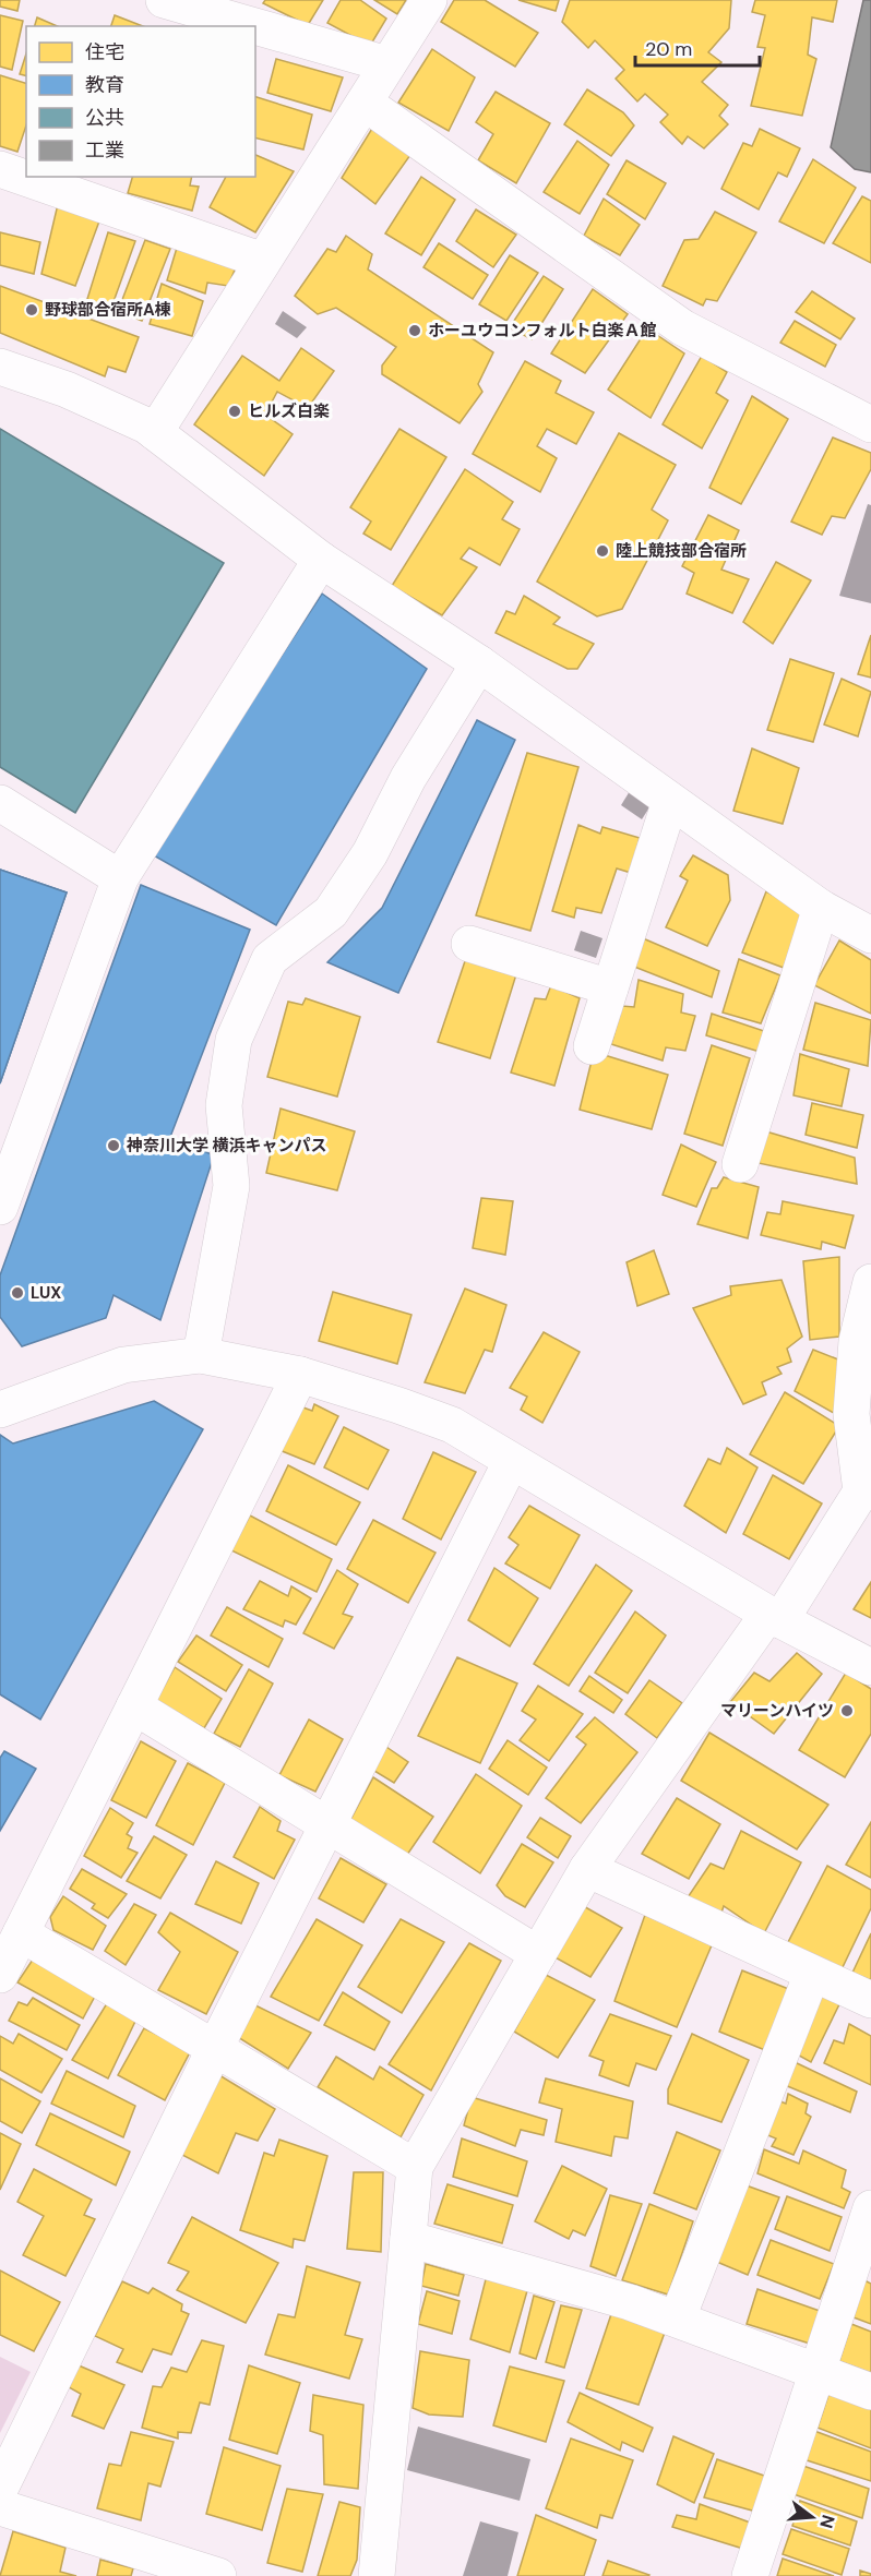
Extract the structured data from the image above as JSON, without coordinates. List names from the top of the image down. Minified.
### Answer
{"places":["野球部合宿所A棟","ホーユウコンフォルト白楽Ａ館","ヒルズ白楽","陸上競技部合宿所","神奈川大学 横浜キャンパス","LUX","マリーンハイツ"],"legend":["住宅","教育","公共","工業"],"scale_bar":"20 m","north":"right"}
